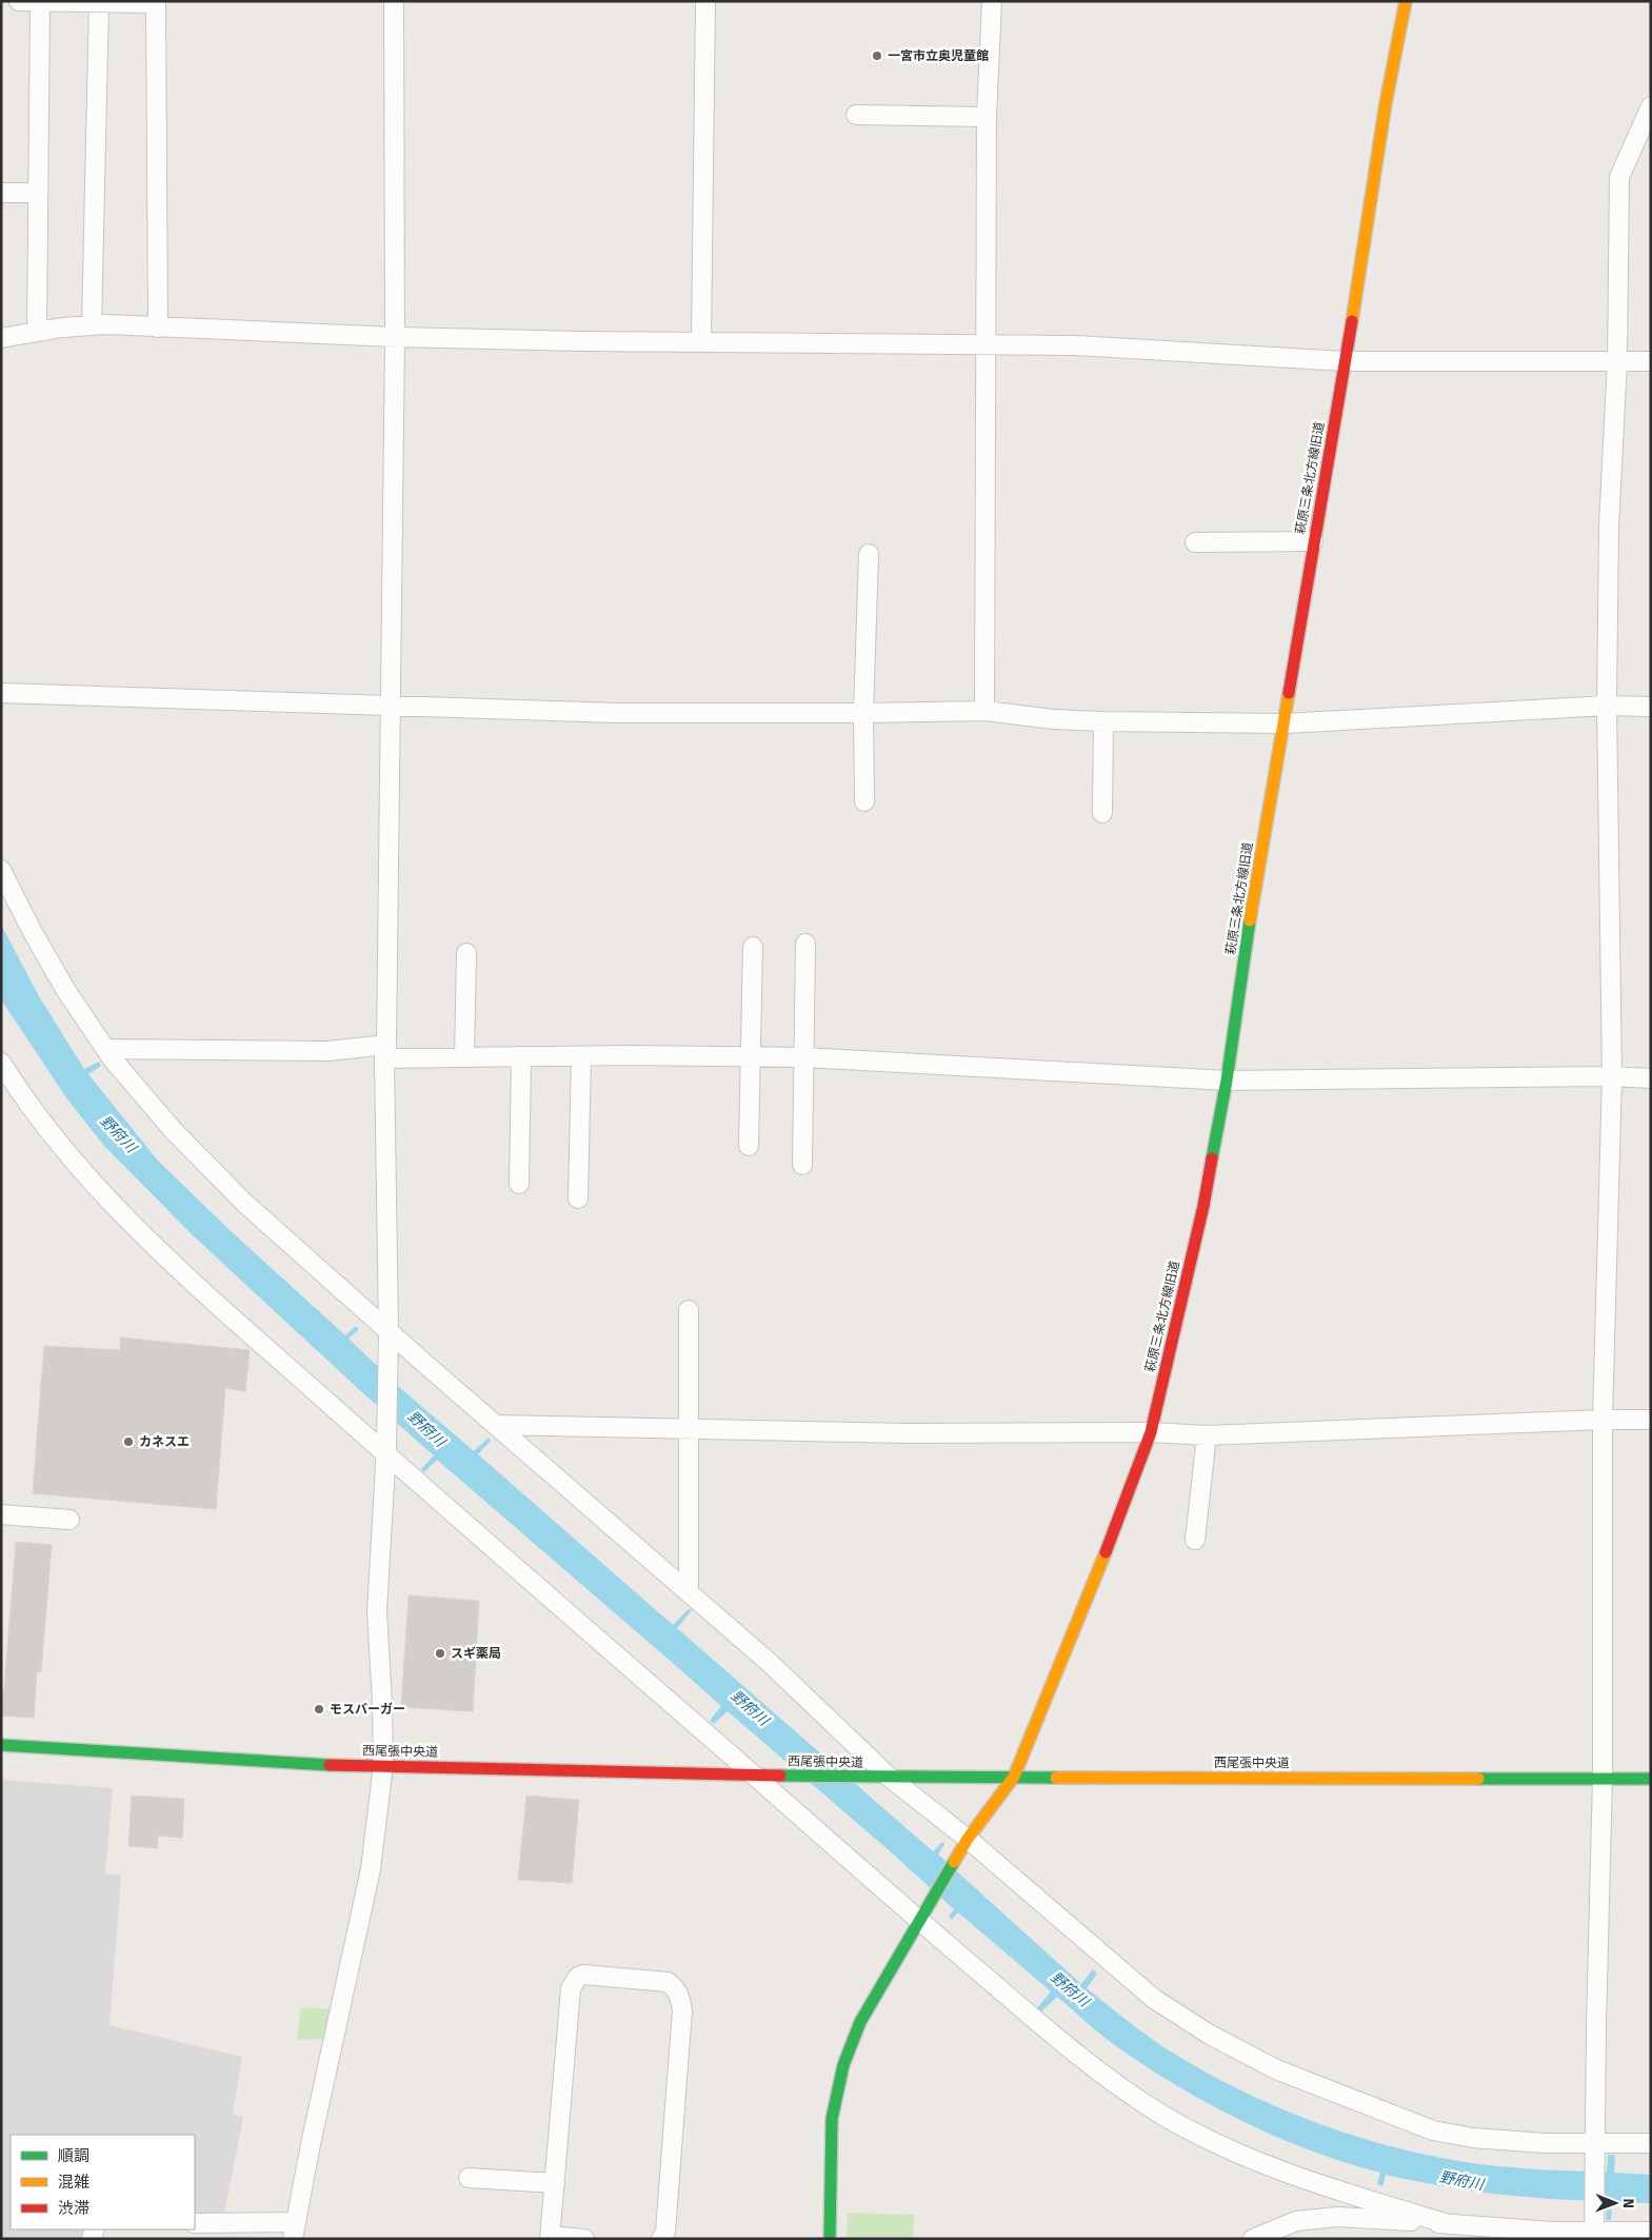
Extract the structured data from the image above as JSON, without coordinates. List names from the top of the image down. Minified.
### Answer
{"streets":{"street":["萩原三条北方線旧道","西尾張中央道"]},"crossings":[["萩原三条北方線旧道","西尾張中央道"]],"water":["野府川"],"places":["一宮市立奥児童館","カネスエ","スギ薬局","モスバーガー"],"legend":["順調","混雑","渋滞"],"north":"right"}
